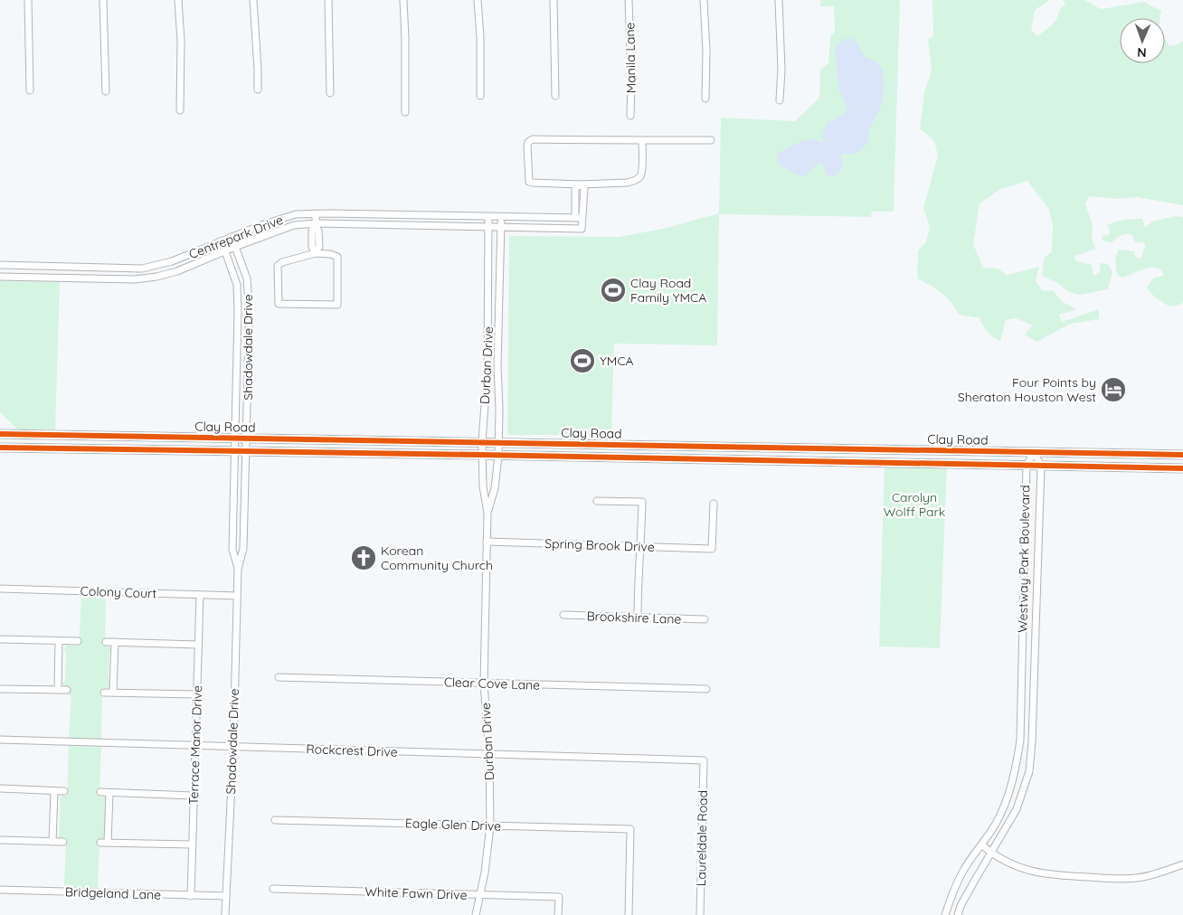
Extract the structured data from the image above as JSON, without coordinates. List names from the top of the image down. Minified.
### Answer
{"streets":{"main road":["Clay Road"],"street":["Manila Lane","Centrepark Drive","Shadowdale Drive","Durban Drive","Spring Brook Drive","Westway Park Boulevard","Colony Court","Brookshire Lane","Clear Cove Lane","Terrace Manor Drive","Rockcrest Drive","Eagle Glen Drive","Laureldale Road","Bridgeland Lane","White Fawn Drive"]},"crossings":[["Centrepark Drive","Shadowdale Drive"],["Centrepark Drive","Durban Drive"],["Shadowdale Drive","Clay Road"],["Shadowdale Drive","Colony Court"],["Shadowdale Drive","Rockcrest Drive"],["Shadowdale Drive","Bridgeland Lane"],["Durban Drive","Clay Road"],["Durban Drive","Spring Brook Drive"],["Durban Drive","Clear Cove Lane"],["Durban Drive","Rockcrest Drive"],["Durban Drive","Eagle Glen Drive"],["Durban Drive","White Fawn Drive"],["Clay Road","Westway Park Boulevard"],["Colony Court","Terrace Manor Drive"],["Terrace Manor Drive","Rockcrest Drive"],["Terrace Manor Drive","Bridgeland Lane"],["Rockcrest Drive","Laureldale Road"]],"parks":["Carolyn Wolff Park"],"places":{"sports":["Clay Road Family YMCA","YMCA"],"hotel":["Four Points by Sheraton Houston West"],"church":["Korean Community Church"]},"north":"bottom"}
